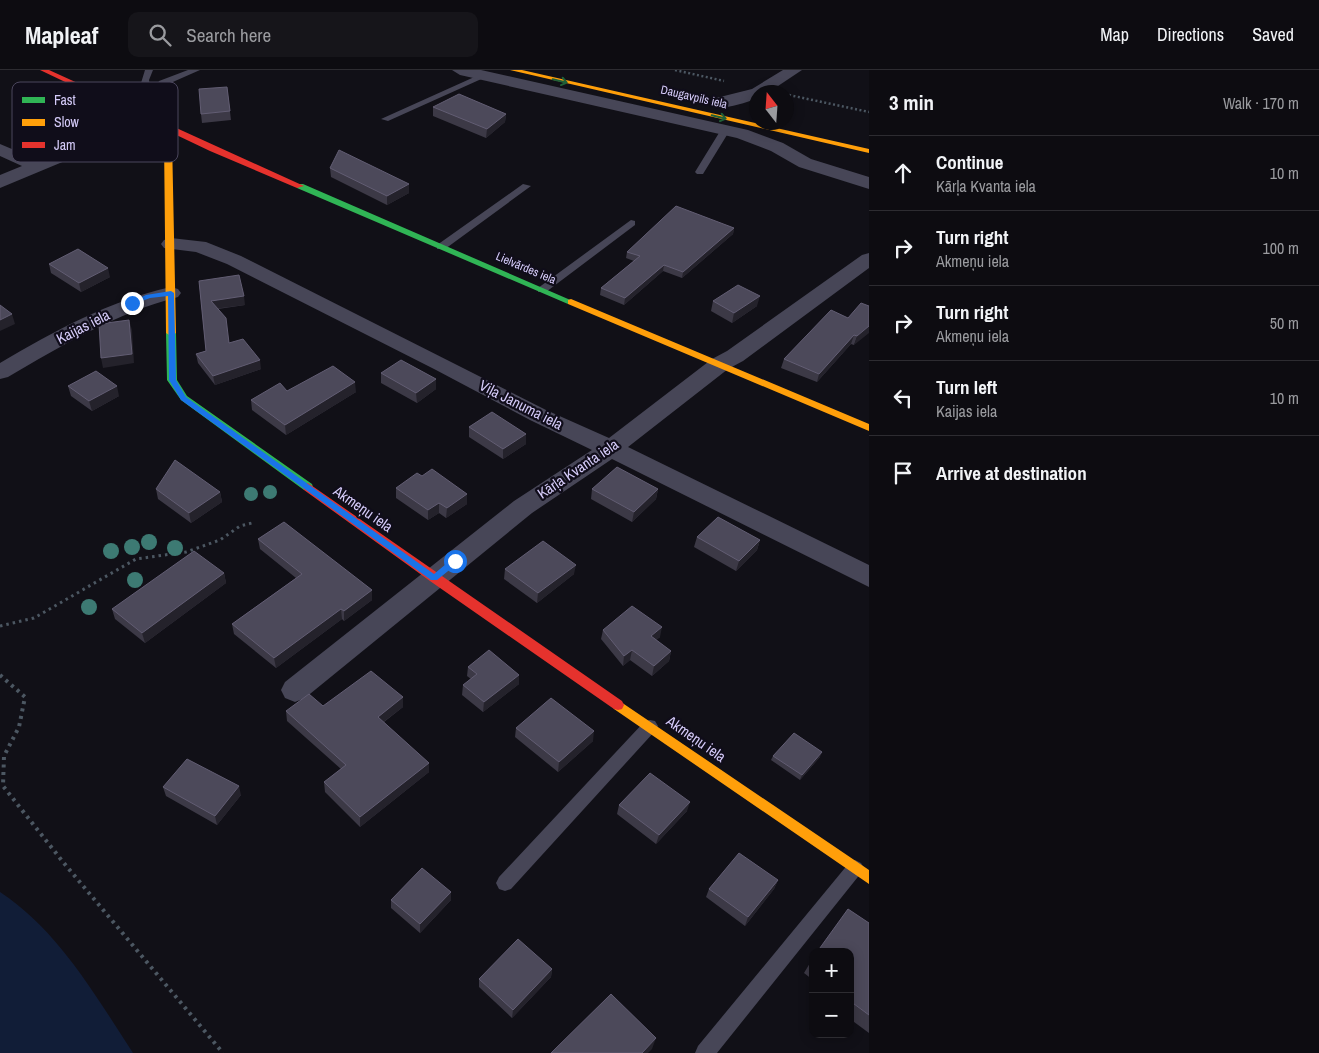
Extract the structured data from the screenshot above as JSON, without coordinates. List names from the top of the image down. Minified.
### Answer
{"streets":{"main road":["Daugavpils iela","Lielvārdes iela","Akmeņu iela"],"street":["Kaijas iela","Viļa Januma iela","Kārļa Kvanta iela"]},"crossings":[["Lielvārdes iela","Kārļa Kvanta iela"],["Kaijas iela","Akmeņu iela"],["Viļa Januma iela","Kārļa Kvanta iela"],["Viļa Januma iela","Akmeņu iela"],["Kārļa Kvanta iela","Akmeņu iela"]],"one_way":["Daugavpils iela"],"legend":["Fast","Slow","Jam"],"north":"top","page":{"header":"Mapleaf","search":"Search here","nav":["Map","Directions","Saved"],"heading":["3 min","Walk · 170 m"],"list":[["Continue","Kārļa Kvanta iela","10 m"],["Turn right","Akmeņu iela","100 m"],["Turn right","Akmeņu iela","50 m"],["Turn left","Kaijas iela","10 m"],"Arrive at destination"],"map_buttons":["+","−"]}}
